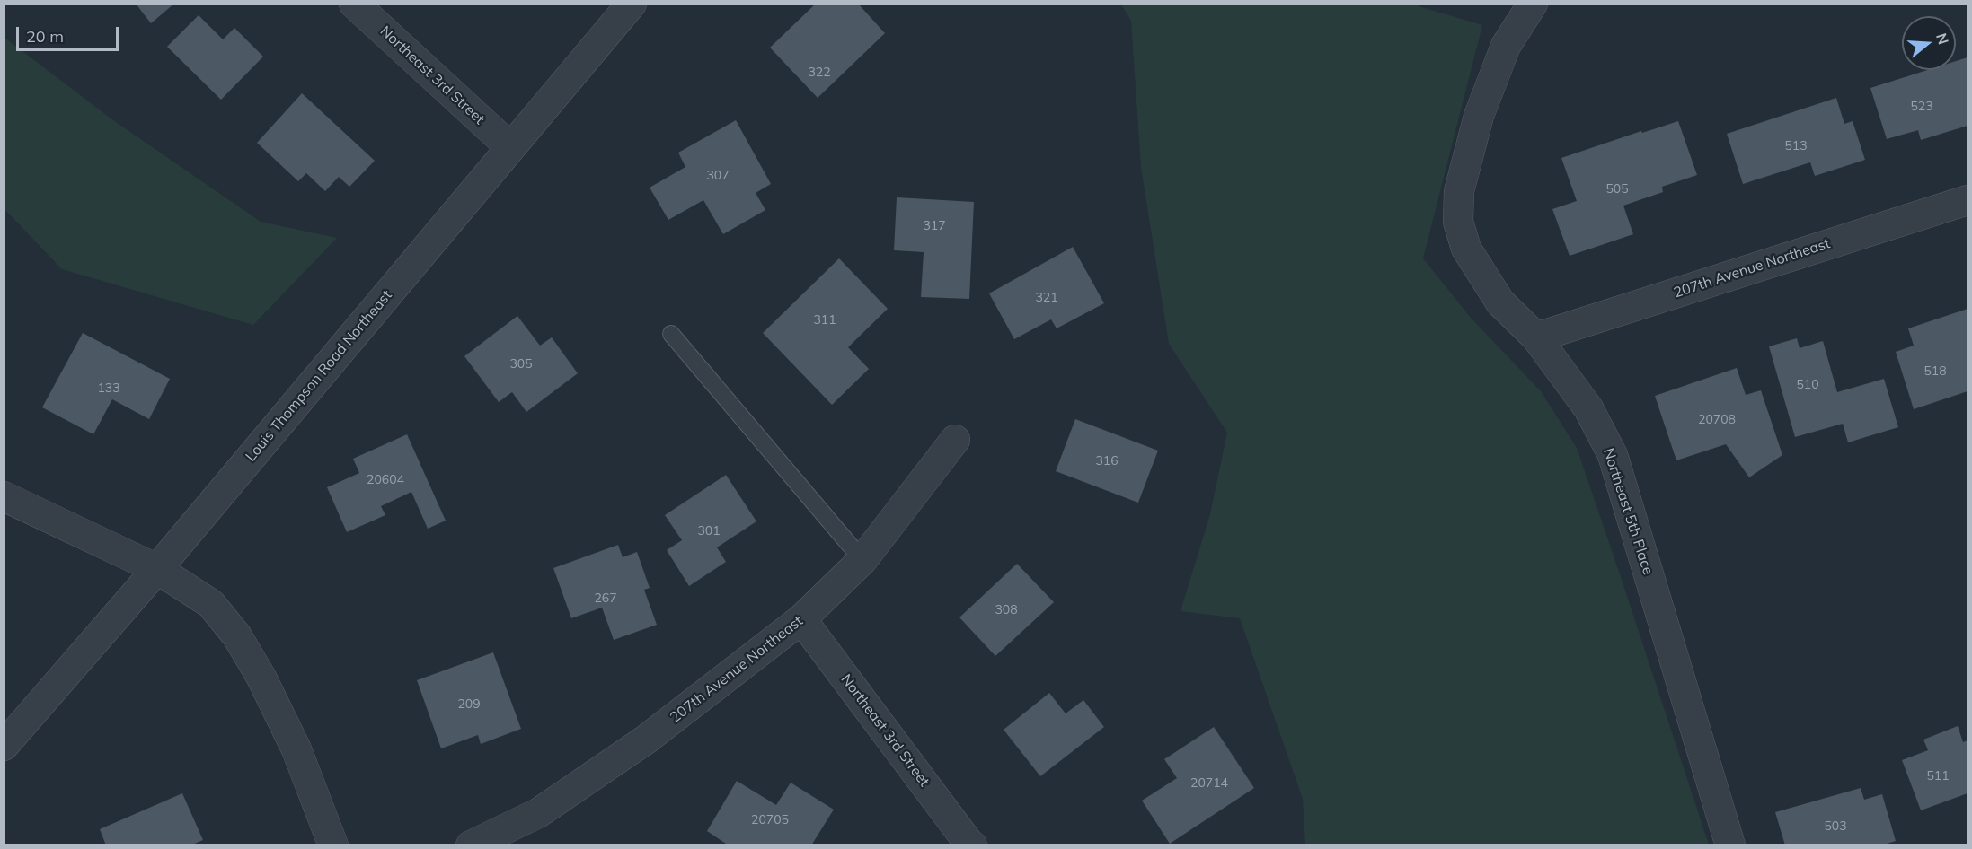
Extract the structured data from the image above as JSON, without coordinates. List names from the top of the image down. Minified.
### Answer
{"streets":{"street":["Northeast 3rd Street","207th Avenue Northeast","Louis Thompson Road Northeast","Northeast 5th Place"]},"crossings":[["Northeast 3rd Street","207th Avenue Northeast"],["Northeast 3rd Street","Louis Thompson Road Northeast"],["207th Avenue Northeast","Northeast 5th Place"]],"house_numbers":["322","523","513","307","505","317","321","311","305","518","510","133","20708","316","20604","301","267","308","209","511","20714","20705","503"],"scale_bar":"20 m","north":"right"}
